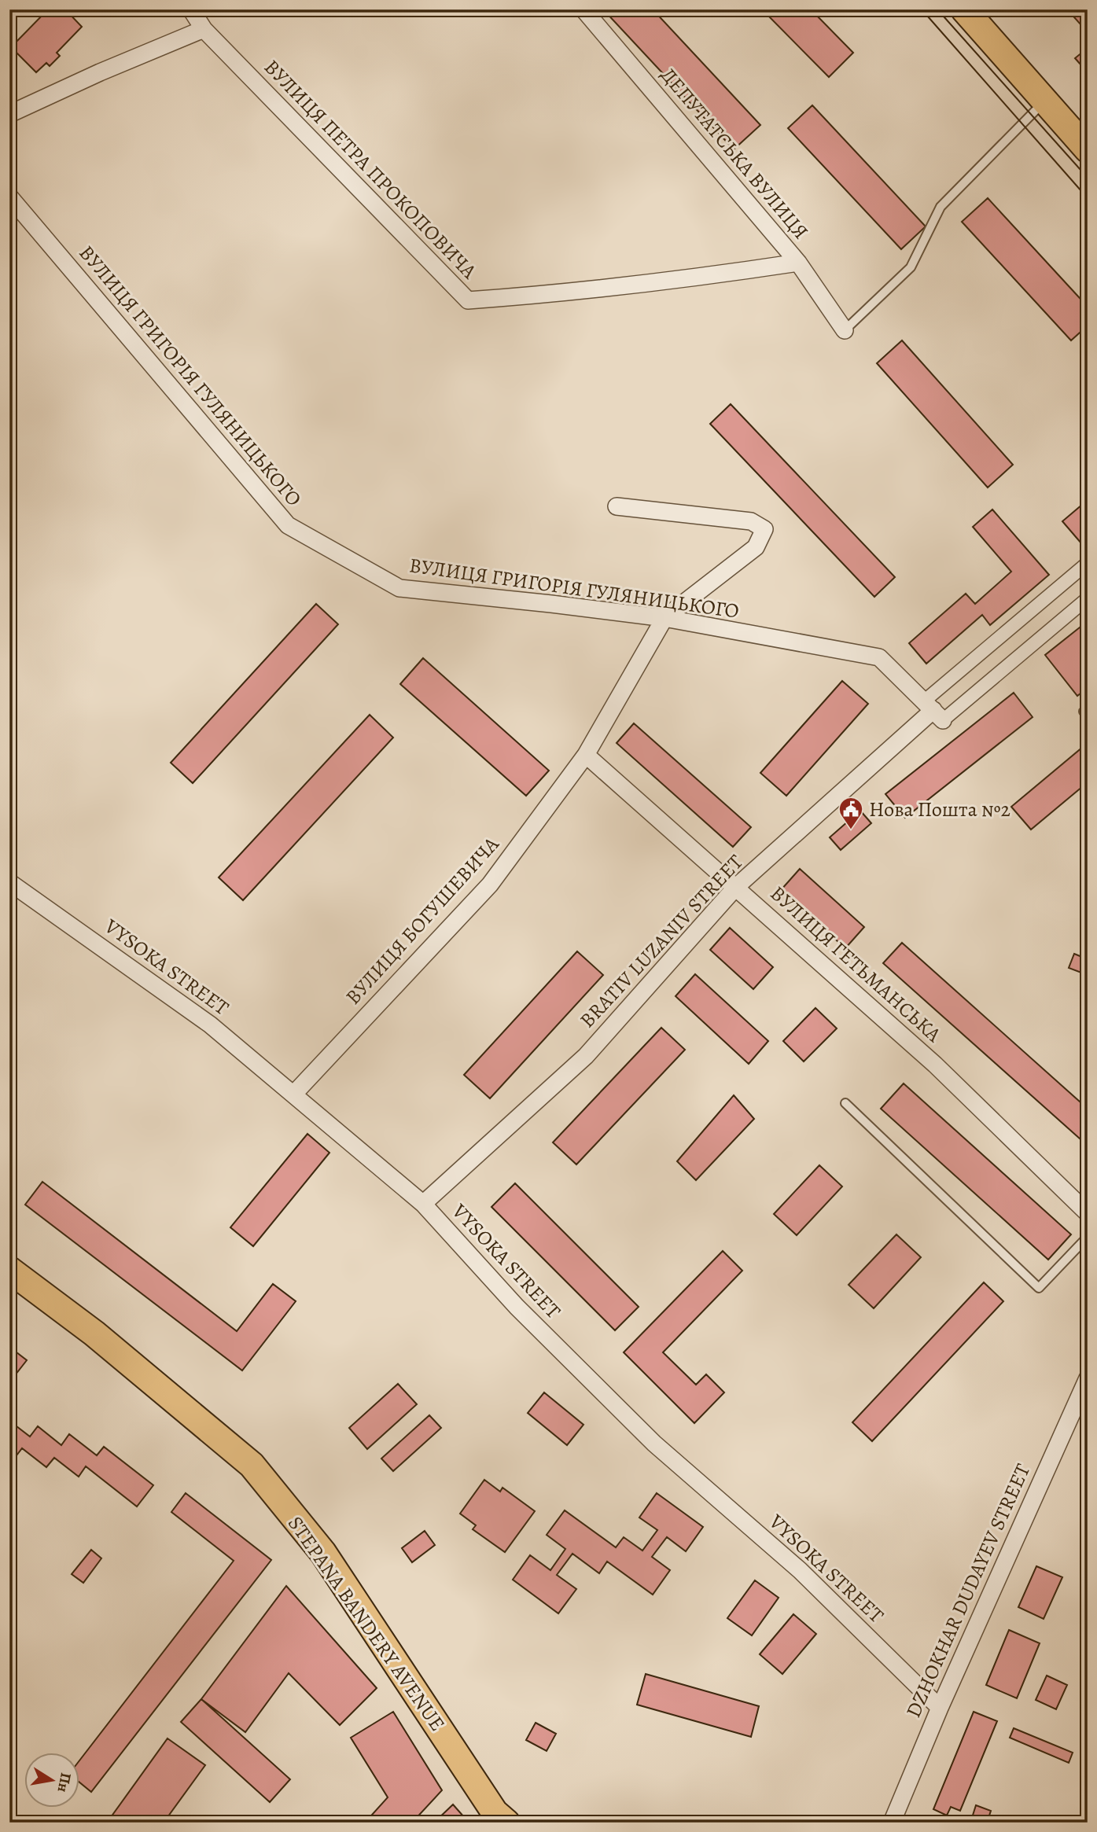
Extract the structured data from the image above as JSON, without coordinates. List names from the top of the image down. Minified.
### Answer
{"streets":{"main road":["STEPANA BANDERY AVENUE"],"street":["ДЕПУТАТСЬКА ВУЛИЦЯ","ВУЛИЦЯ ПЕТРА ПРОКОПОВИЧА","ВУЛИЦЯ ГРИГОРІЯ ГУЛЯНИЦЬКОГО","ВУЛИЦЯ БОГУШЕВИЧА","BRATIV LUZANIV STREET","ВУЛИЦЯ ГЕТЬМАНСЬКА","VYSOKA STREET","DZHOKHAR DUDAYEV STREET"]},"crossings":[["ДЕПУТАТСЬКА ВУЛИЦЯ","ВУЛИЦЯ ПЕТРА ПРОКОПОВИЧА"],["ВУЛИЦЯ ГРИГОРІЯ ГУЛЯНИЦЬКОГО","ВУЛИЦЯ БОГУШЕВИЧА"],["ВУЛИЦЯ ГРИГОРІЯ ГУЛЯНИЦЬКОГО","BRATIV LUZANIV STREET"],["ВУЛИЦЯ БОГУШЕВИЧА","ВУЛИЦЯ ГЕТЬМАНСЬКА"],["ВУЛИЦЯ БОГУШЕВИЧА","VYSOKA STREET"],["BRATIV LUZANIV STREET","ВУЛИЦЯ ГЕТЬМАНСЬКА"],["BRATIV LUZANIV STREET","VYSOKA STREET"],["VYSOKA STREET","DZHOKHAR DUDAYEV STREET"]],"places":{"public building":["Нова Пошта №2"]},"north":"right"}
